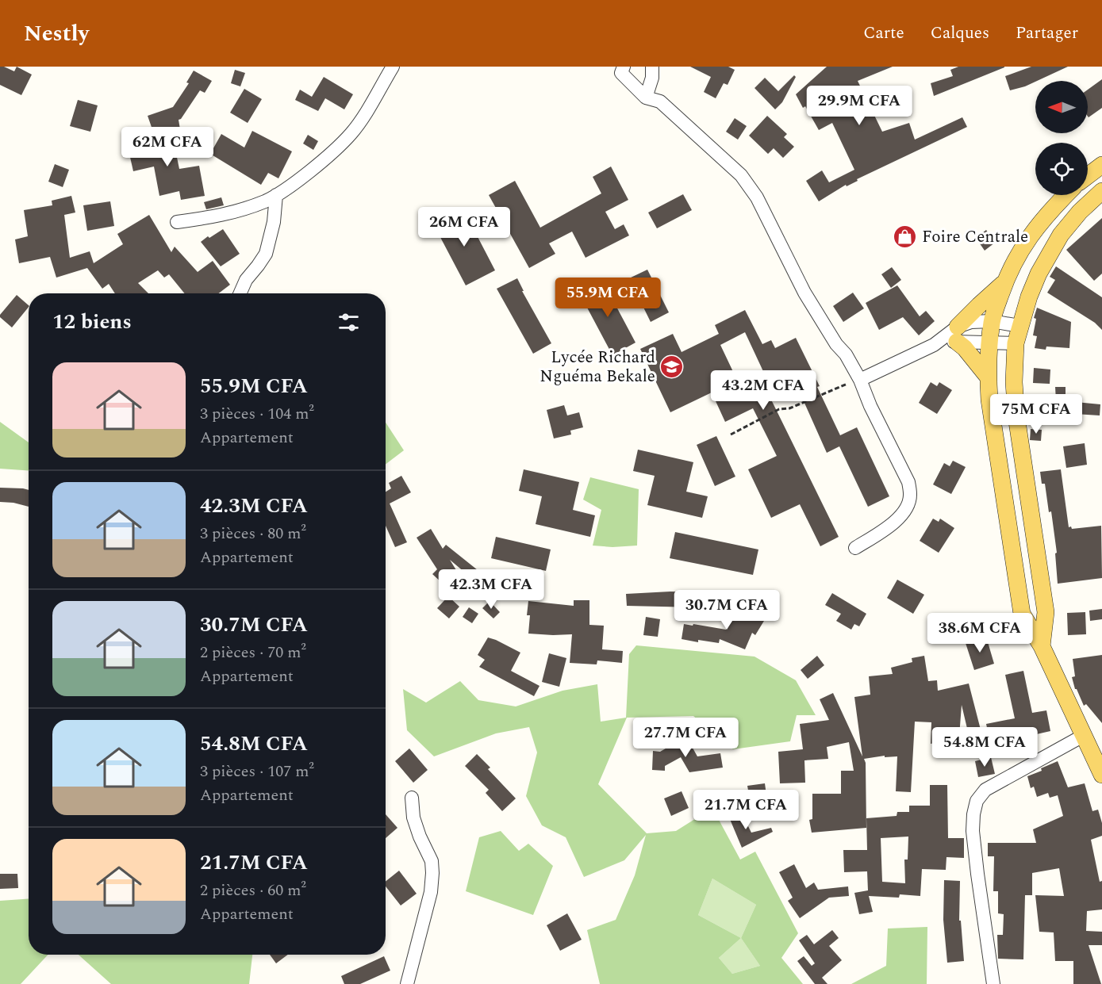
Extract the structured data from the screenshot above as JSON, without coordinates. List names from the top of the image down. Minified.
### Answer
{"places":{"shop":["Foire Centrale"],"school or university":["Lycée Richard Nguéma Bekale"]},"north":"left","page":{"header":"Nestly","nav":["Carte","Calques","Partager"],"price":["29.9M CFA","62M CFA","26M CFA","55.9M CFA","43.2M CFA","75M CFA","42.3M CFA","30.7M CFA","38.6M CFA","27.7M CFA","54.8M CFA","21.7M CFA"],"heading":"12 biens","list":[{"name":"55.9M CFA","note":"3 pièces · 104 m² · Appartement"},{"name":"42.3M CFA","note":"3 pièces · 80 m² · Appartement"},{"name":"30.7M CFA","note":"2 pièces · 70 m² · Appartement"},{"name":"54.8M CFA","note":"3 pièces · 107 m² · Appartement"},{"name":"21.7M CFA","note":"2 pièces · 60 m² · Appartement"}]}}
